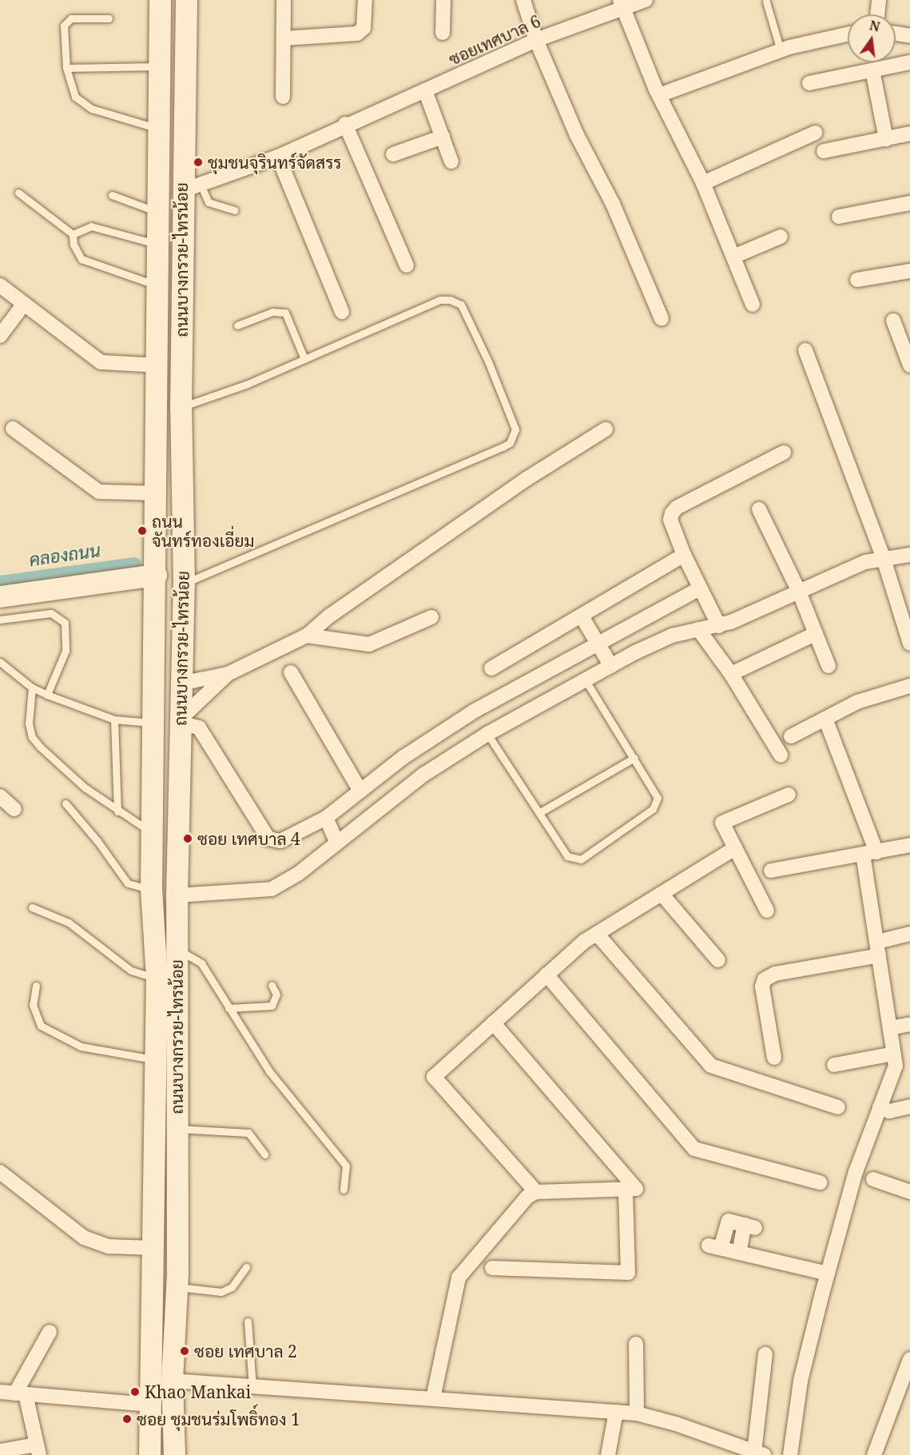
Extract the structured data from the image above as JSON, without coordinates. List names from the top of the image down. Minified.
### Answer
{"streets":{"main road":["ถนนบางกรวย-ไทรน้อย"],"street":["ซอยเทศบาล 6"]},"crossings":[["ซอยเทศบาล 6","ถนนบางกรวย-ไทรน้อย"]],"water":["คลองถนน"],"places":["ชุมชนจุรินทร์จัดสรร","ถนน จันทร์ทองเอี่ยม","ซอย เทศบาล 4","ซอย เทศบาล 2","Khao Mankai","ซอย ชุมชนร่มโพธิ์ทอง 1"],"north":"top"}
